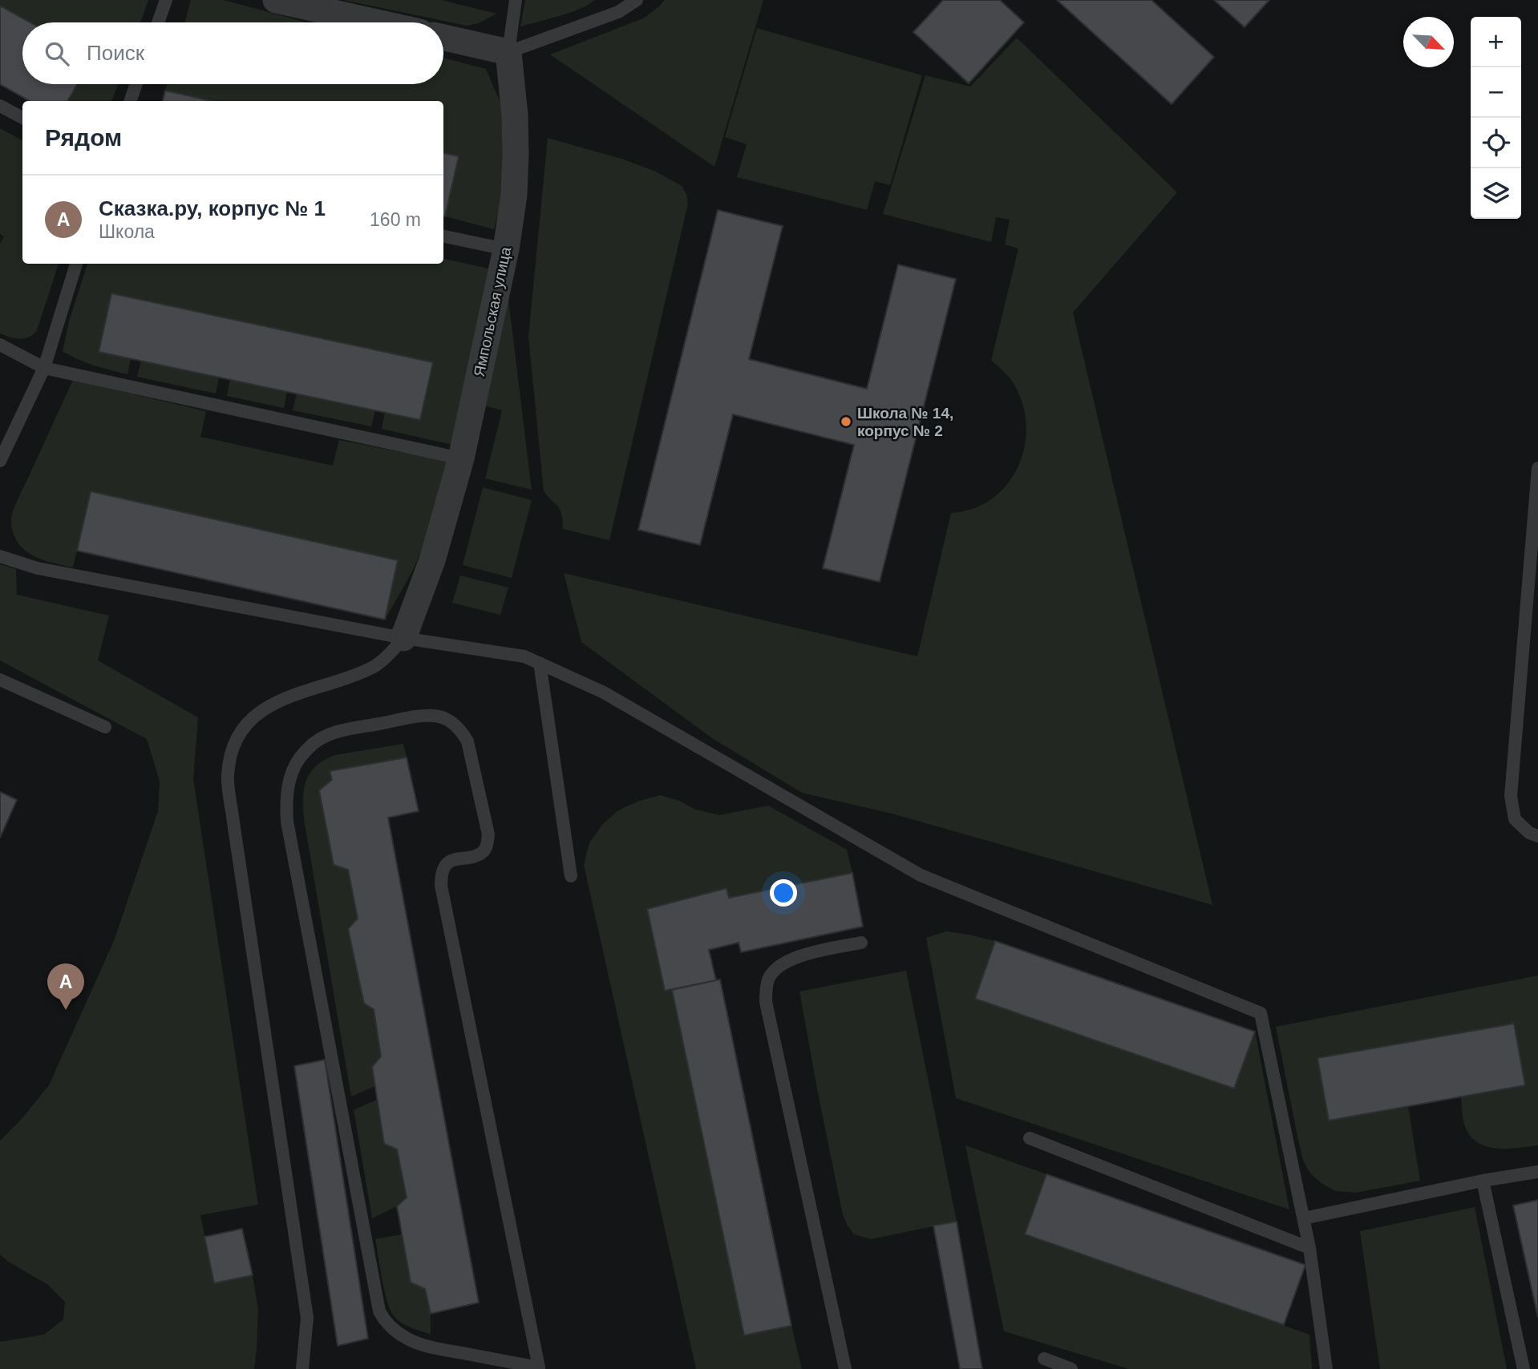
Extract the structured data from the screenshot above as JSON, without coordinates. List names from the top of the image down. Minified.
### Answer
{"streets":{"street":["Ямпольская улица"]},"places":["Школа № 14, корпус № 2"],"north":"bottom right","page":{"map_buttons":["+","−"],"search":"Поиск","heading":"Рядом","list":[{"mark":"A","name":"Сказка.ру, корпус № 1","note":"Школа","value":"160 m"}],"pins":"A"}}
